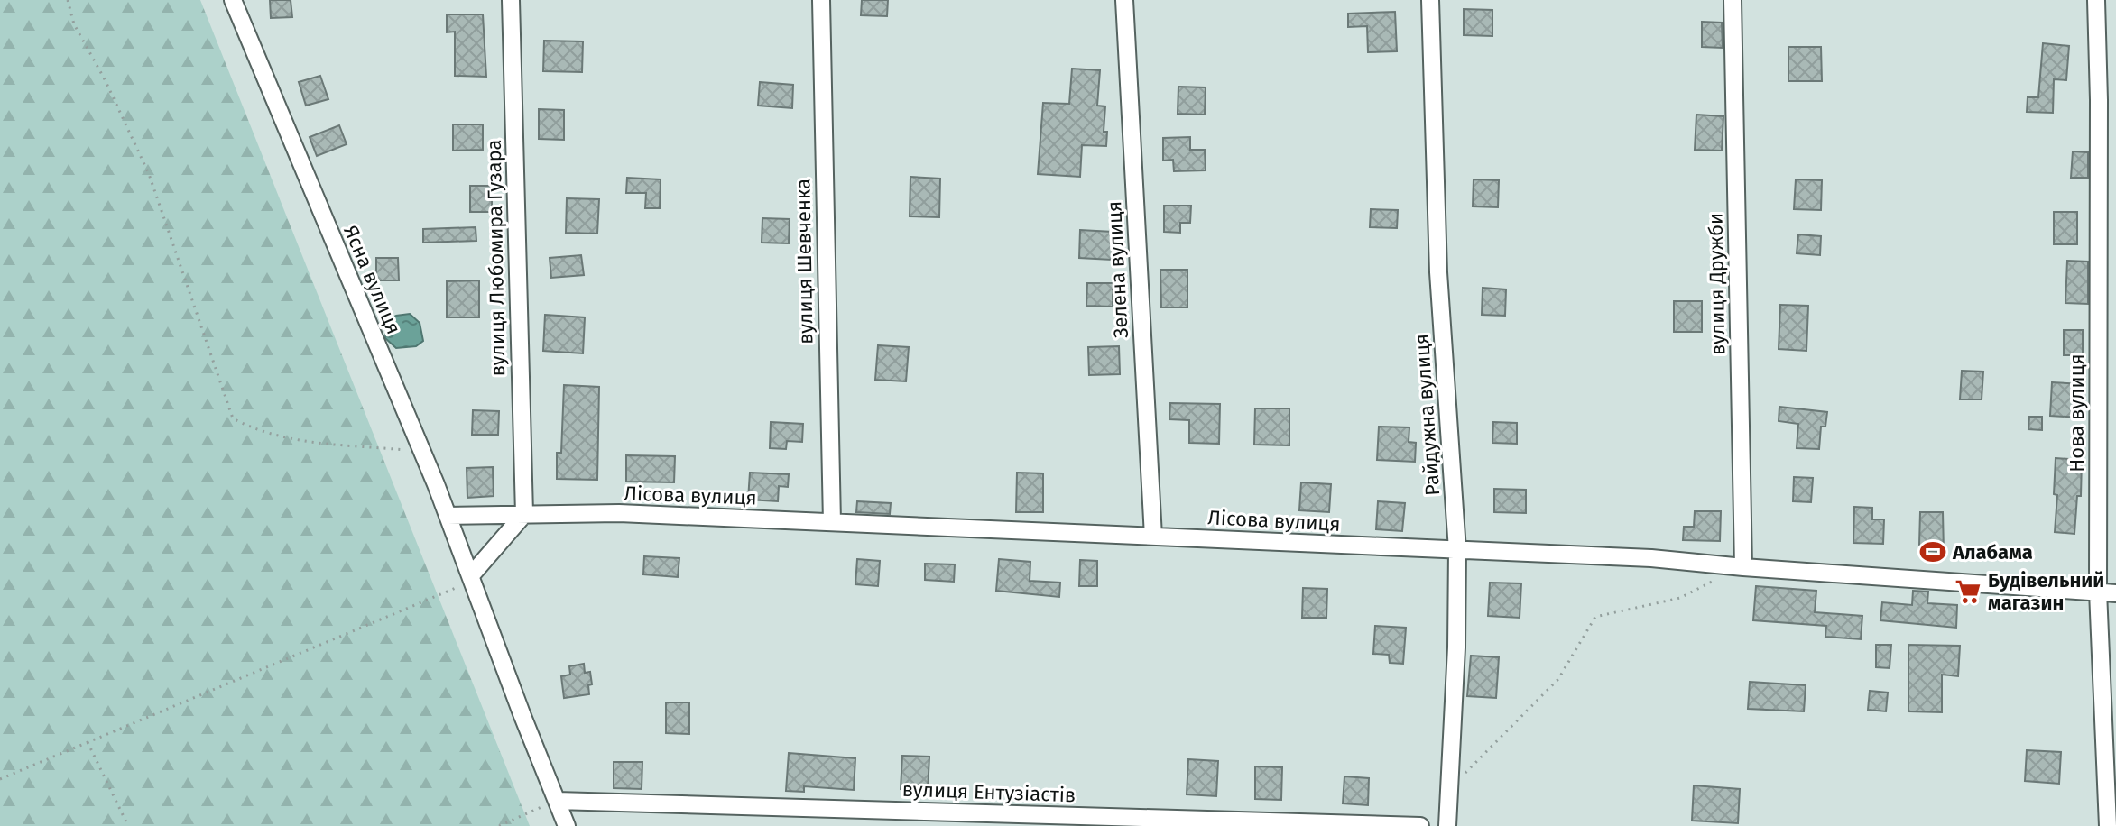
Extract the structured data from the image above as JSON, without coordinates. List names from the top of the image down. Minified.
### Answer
{"streets":{"street":["вулиця Любомира Гузара","вулиця Шевченка","Зелена вулиця","Ясна вулиця","вулиця Дружби","Нова вулиця","Райдужна вулиця","Лісова вулиця","вулиця Ентузіастів"]},"crossings":[["вулиця Любомира Гузара","Лісова вулиця"],["вулиця Шевченка","Лісова вулиця"],["Зелена вулиця","Лісова вулиця"],["Ясна вулиця","Лісова вулиця"],["Ясна вулиця","вулиця Ентузіастів"],["вулиця Дружби","Лісова вулиця"],["Нова вулиця","Лісова вулиця"],["Райдужна вулиця","Лісова вулиця"]],"places":{"sports":["Алабама"],"supermarket":["Будівельний магазин"]}}
